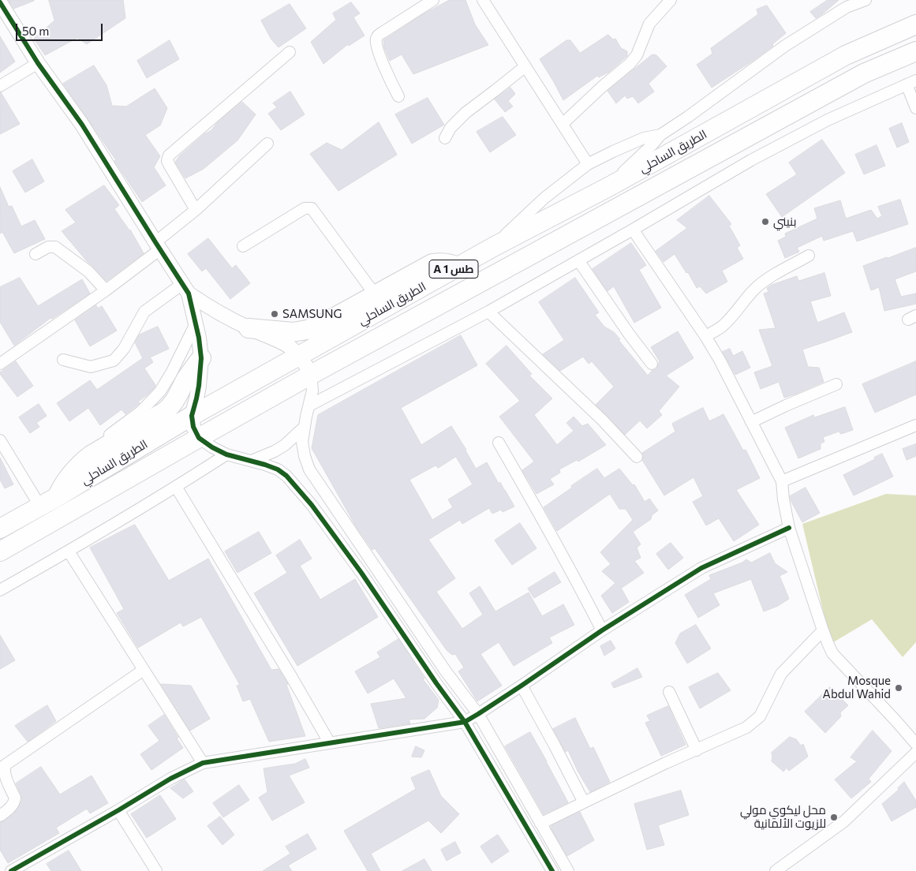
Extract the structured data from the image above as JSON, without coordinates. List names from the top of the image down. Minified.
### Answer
{"streets":{"highway":["الطريق الساحلي","A 1 طس"]},"places":["بنيني","SAMSUNG","Mosque Abdul Wahid","محل ليكوي مولي للزيوت الألمانية"],"scale_bar":"50 m"}
